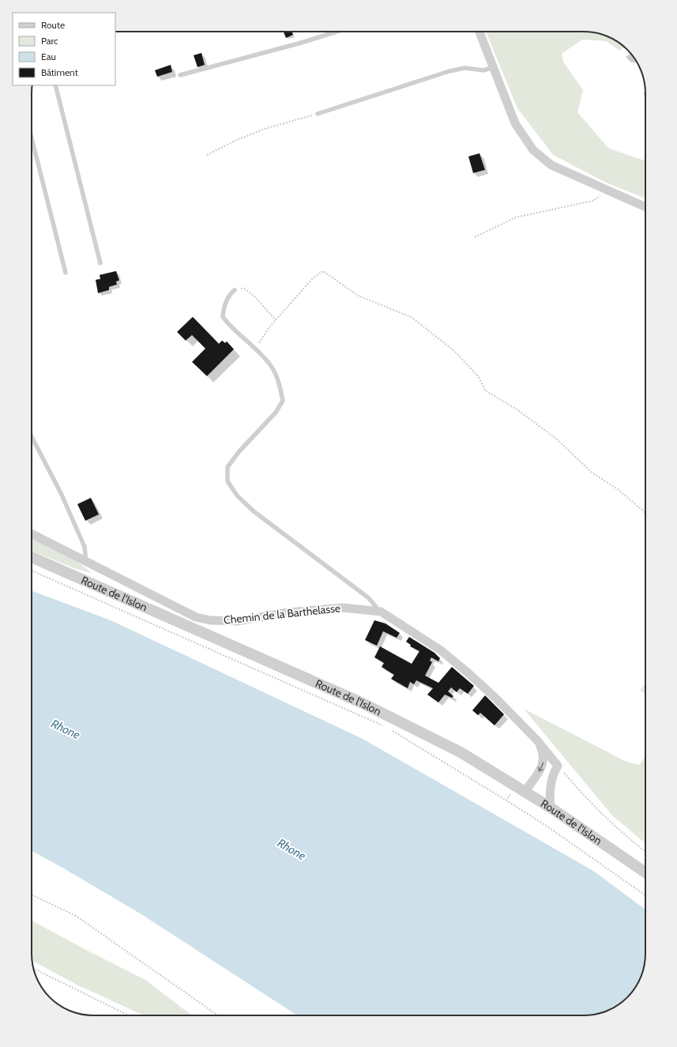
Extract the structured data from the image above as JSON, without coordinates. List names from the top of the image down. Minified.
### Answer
{"streets":{"street":["Route de l'Islon","Chemin de la Barthelasse"]},"water":["Rhone"],"legend":["Route","Parc","Eau","Bâtiment"]}
